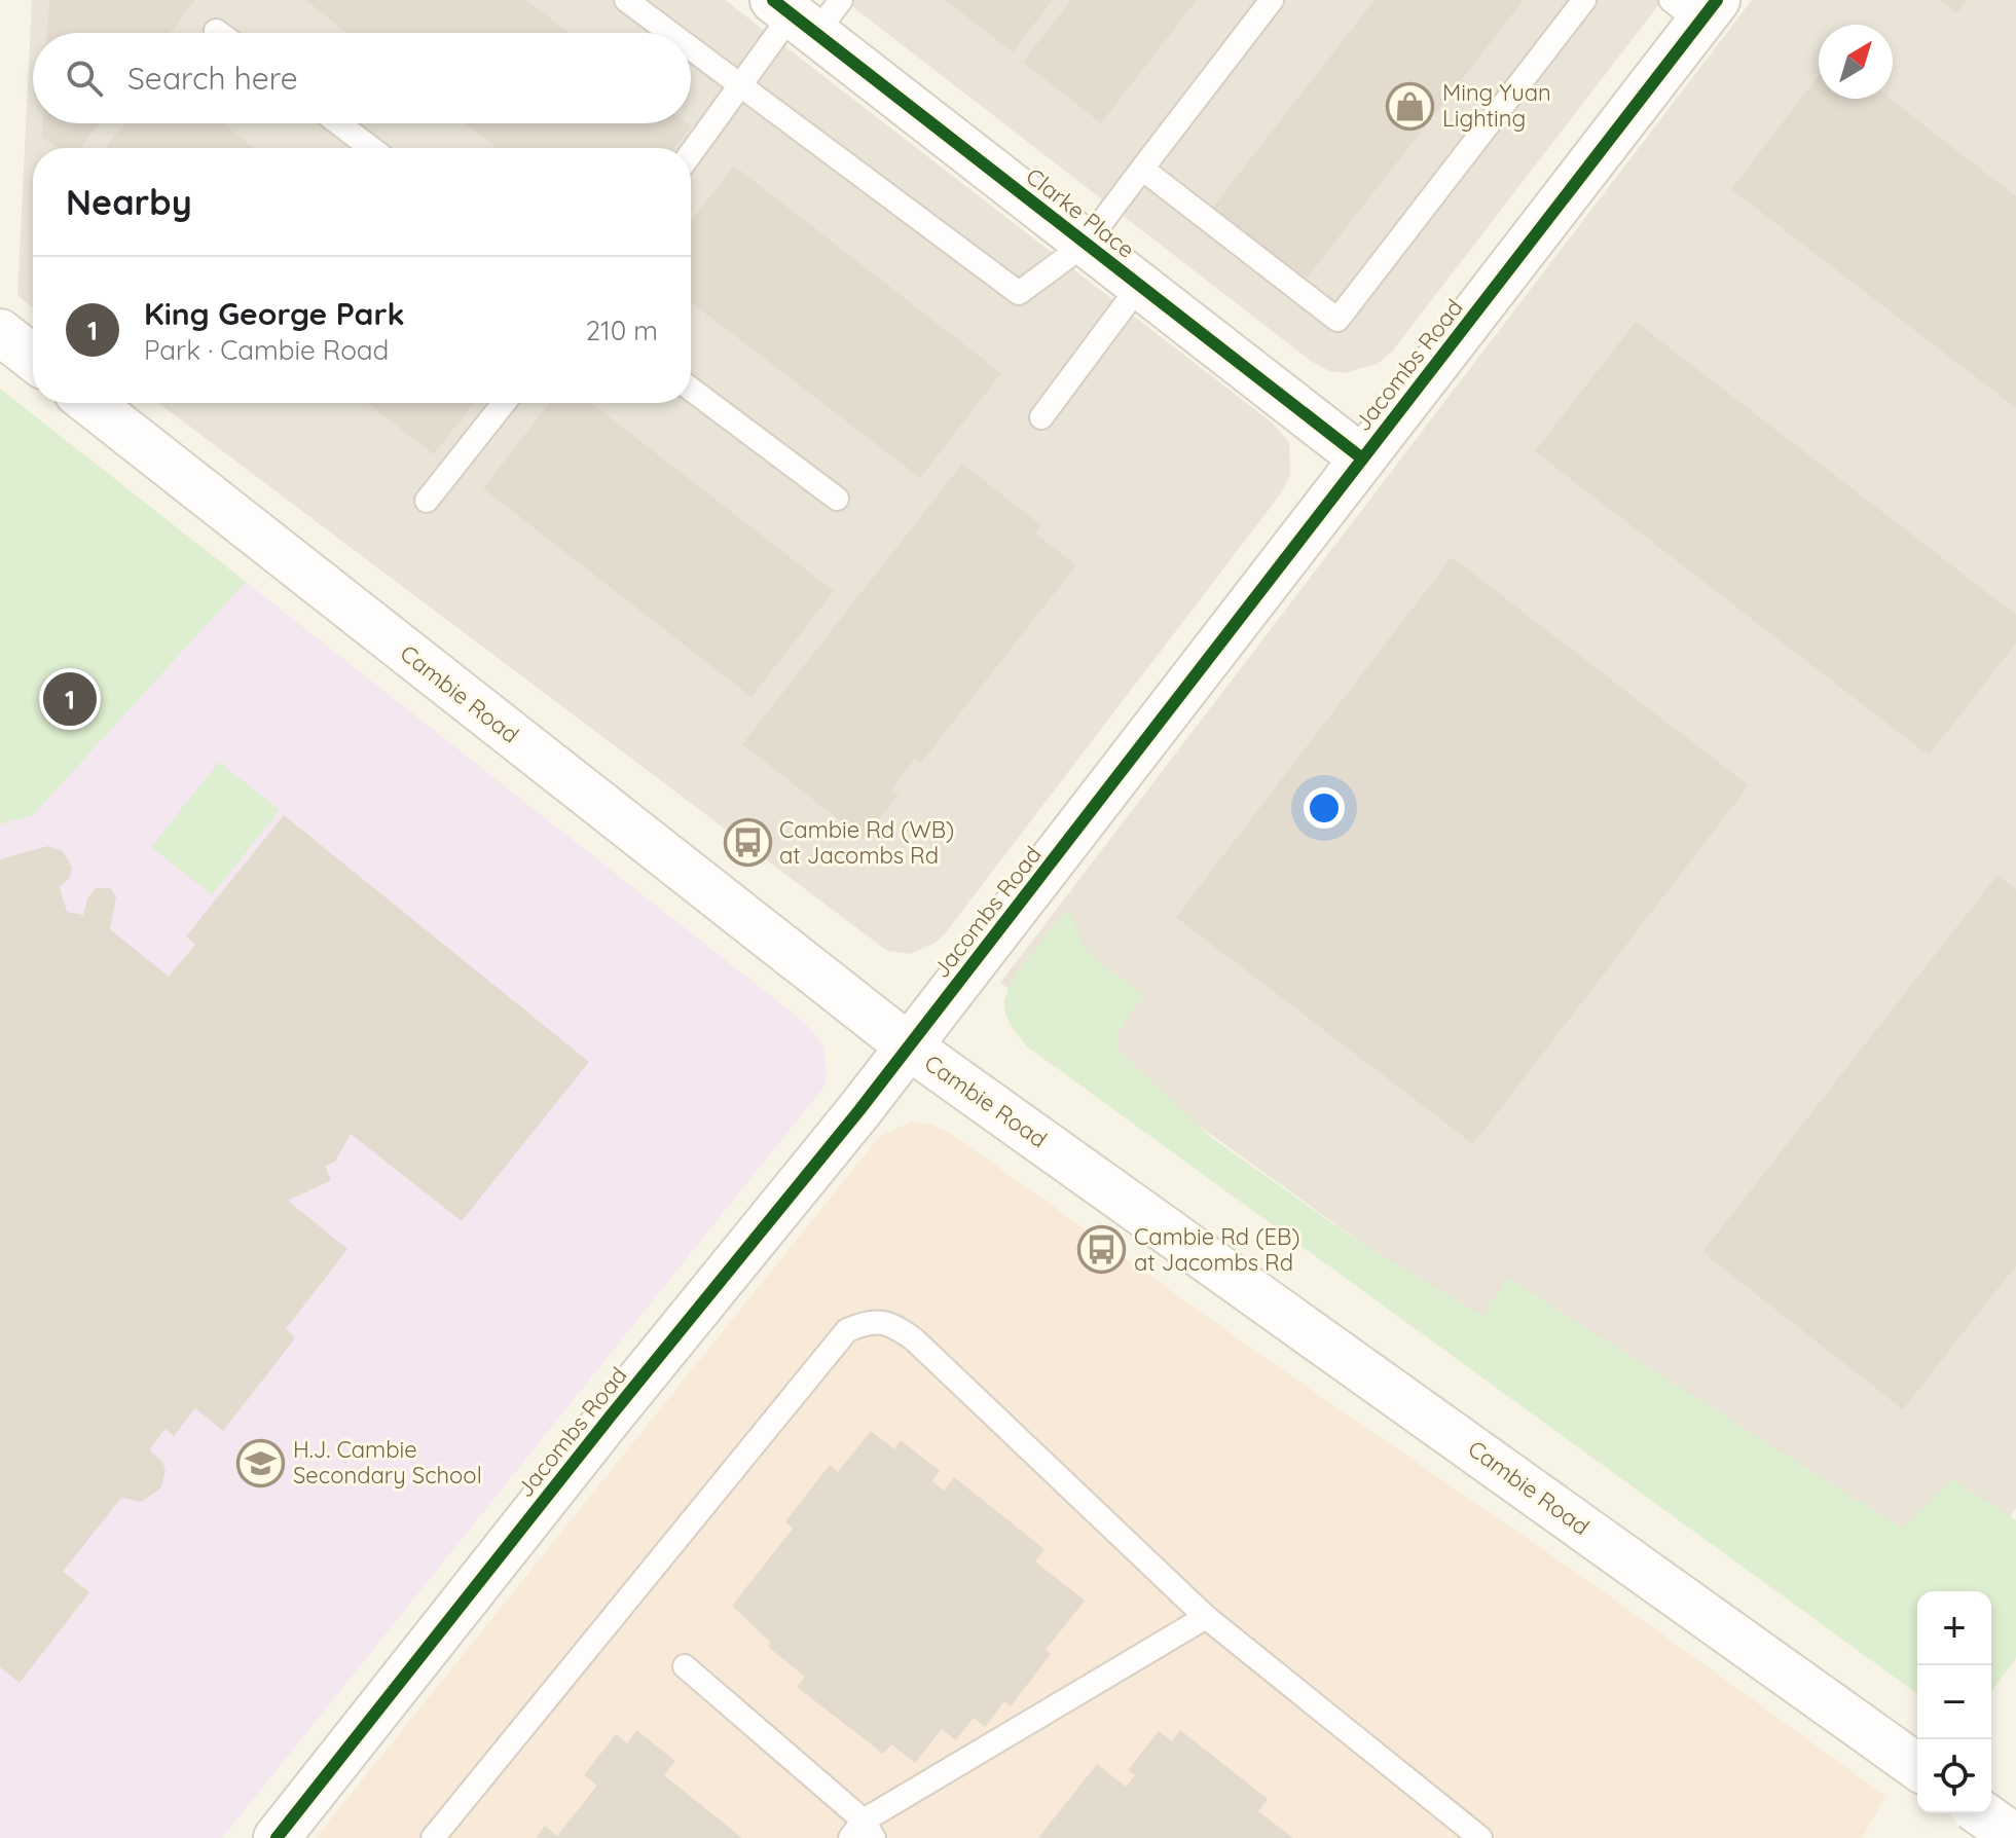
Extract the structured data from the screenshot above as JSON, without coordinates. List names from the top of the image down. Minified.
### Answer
{"streets":{"street":["Clarke Place","Jacombs Road","Cambie Road"]},"crossings":[["Clarke Place","Jacombs Road"],["Jacombs Road","Cambie Road"]],"places":{"shop":["Ming Yuan Lighting"],"bus stop":["Cambie Rd (WB) at Jacombs Rd","Cambie Rd (EB) at Jacombs Rd"],"school or university":["H.J. Cambie Secondary School"]},"north":"top right","page":{"search":"Search here","heading":"Nearby","list":[{"mark":"1","name":"King George Park","note":"Park · Cambie Road","value":"210 m"}],"pins":"1","map_buttons":["+","−"]}}
